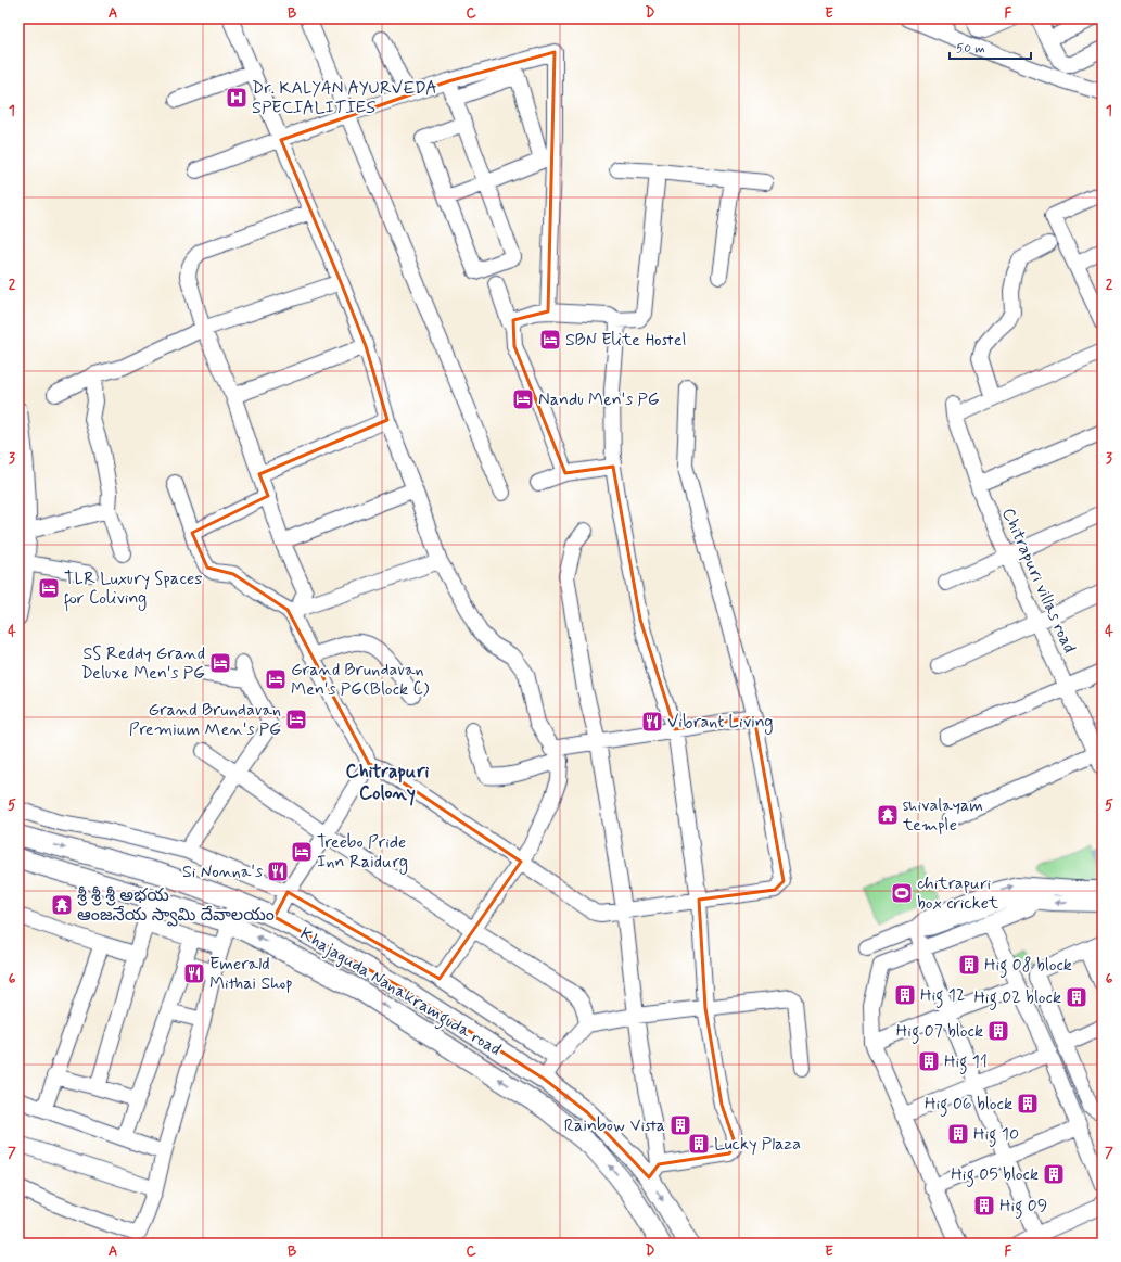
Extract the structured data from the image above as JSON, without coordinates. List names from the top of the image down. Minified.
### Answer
{"streets":{"main road":["Khajaguda Nanakramguda road"],"street":["Chitrapuri villas road"]},"districts":["Chitrapuri Colony"],"places":{"hospital":["Dr. KALYAN AYURVEDA SPECIALITIES"],"hotel":["SBN Elite Hostel","Nandu Men's PG","TLR Luxury Spaces for Coliving","SS Reddy Grand Deluxe Men's PG","Grand Brundavan Men's PG(Block C)","Grand Brundavan Premium Men's PG","Treebo Pride Inn Raidurg"],"restaurant":["Vibrant Living","Si Nonna's","Emerald Mithai Shop"],"temple":["shivalayam temple","శ్రీ శ్రీ శ్రీ అభయ ఆంజనేయ స్వామి దేవాలయం"],"sports":["chitrapuri box cricket"],"building":["Hig 08 block","Hig 12","Hig 02 block","Hig 07 block","Hig 11","Hig 06 block","Rainbow Vista","Hig 10","Lucky Plaza","Hig 05 block","Hig 09"]},"scale_bar":"50 m","grid":{"columns":["A","B","C","D","E","F"],"rows":["1","2","3","4","5","6","7"]}}
